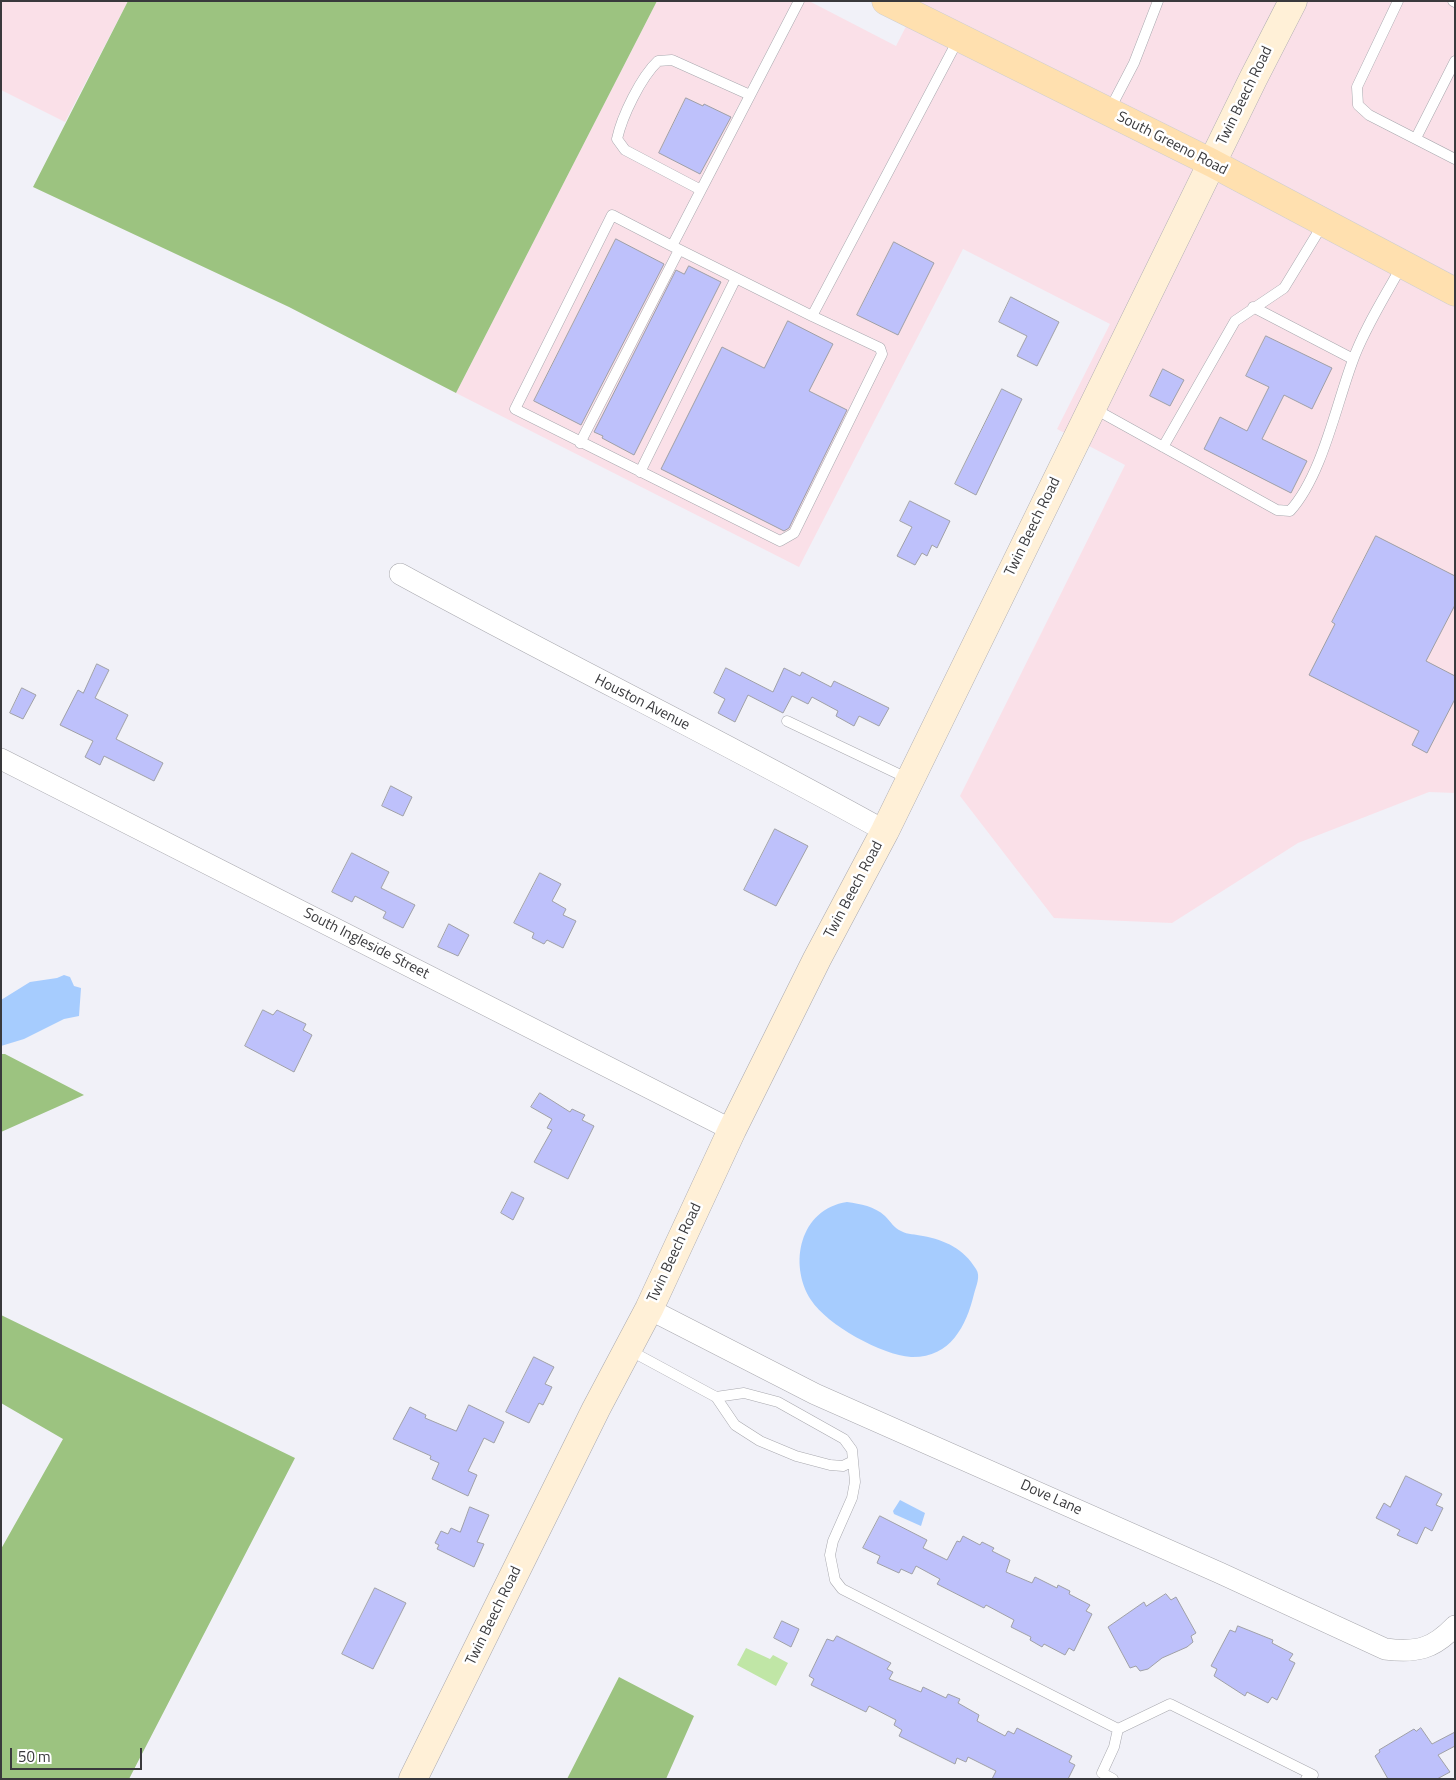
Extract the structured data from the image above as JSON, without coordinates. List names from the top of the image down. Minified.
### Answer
{"streets":{"main road":["South Greeno Road"],"street":["Twin Beech Road","Houston Avenue","South Ingleside Street","Dove Lane"]},"crossings":[["Twin Beech Road","South Greeno Road"],["Twin Beech Road","Houston Avenue"],["Twin Beech Road","South Ingleside Street"],["Twin Beech Road","Dove Lane"]],"scale_bar":"50 m"}
